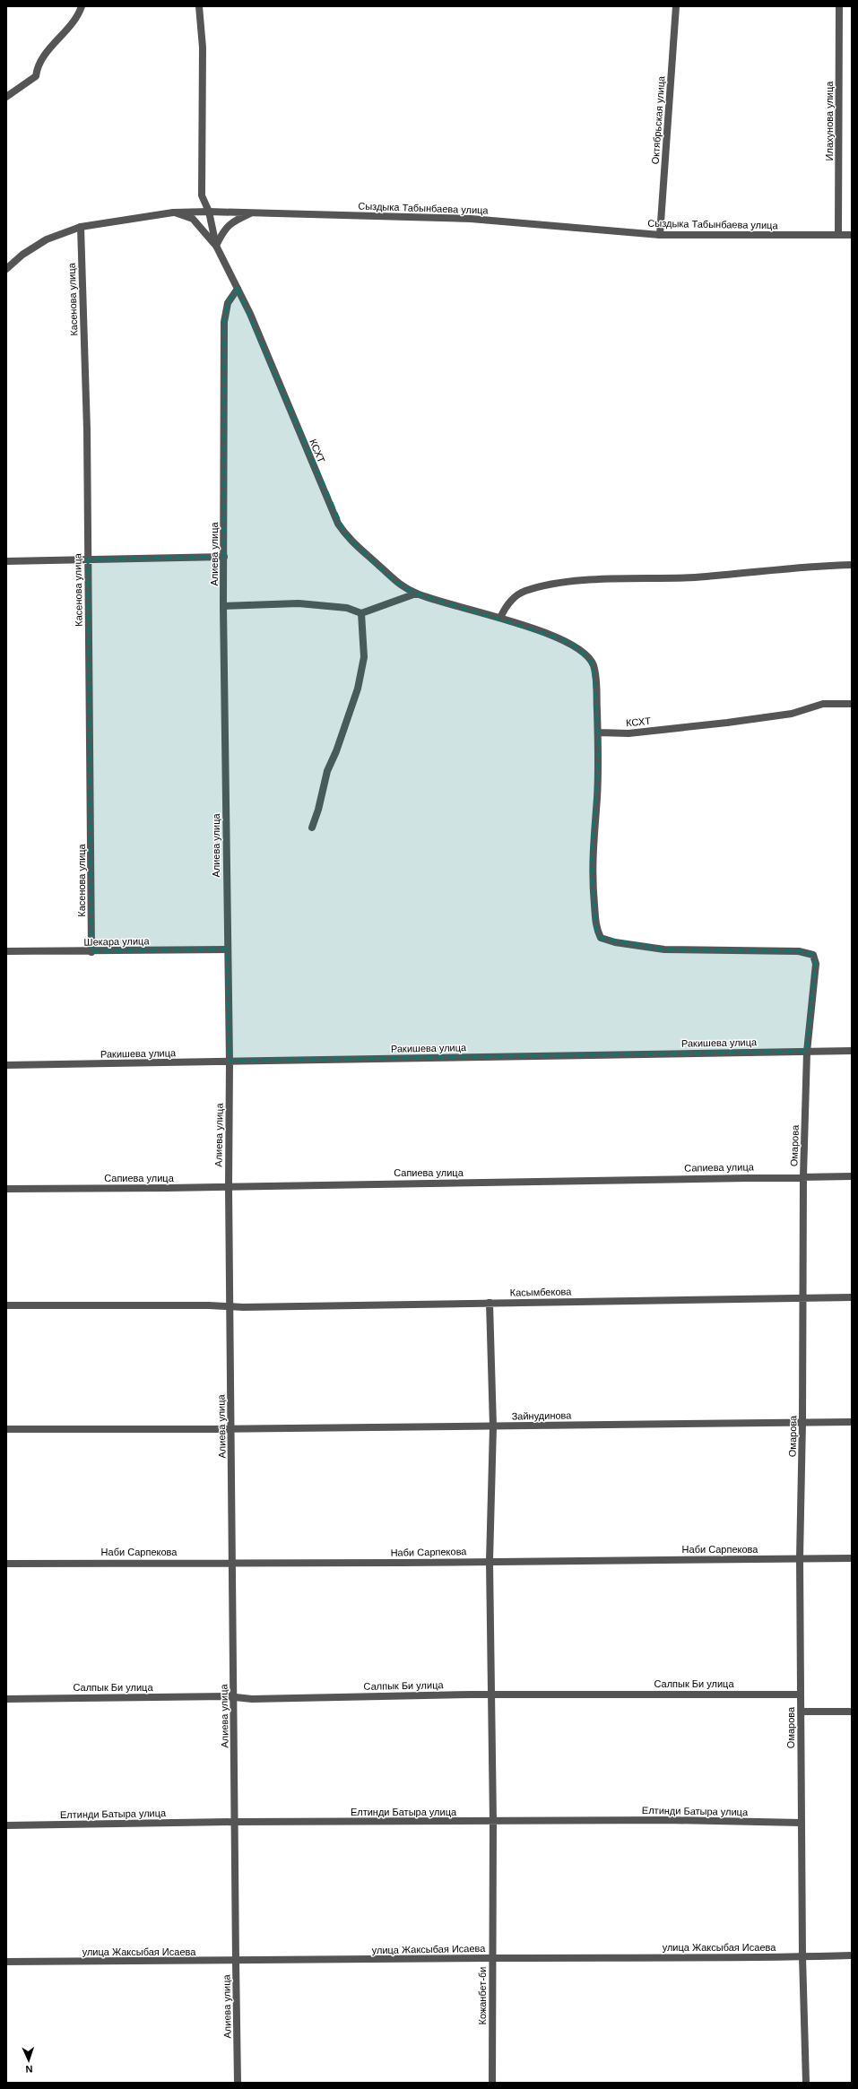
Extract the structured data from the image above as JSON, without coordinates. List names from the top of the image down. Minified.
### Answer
{"streets":{"street":["Октябрьская улица","Илахунова улица","Сыздыка Табынбаева улица","Касенова улица","КСХТ","Алиева улица","Шекара улица","Ракишева улица","Омарова","Сапиева улица","Касымбекова","Зайнудинова","Наби Сарпекова","Салпык Би улица","Елтинди Батыра улица","улица Жаксыбая Исаева","Кожанбет-би"]},"crossings":[["Октябрьская улица","Сыздыка Табынбаева улица"],["Илахунова улица","Сыздыка Табынбаева улица"],["Сыздыка Табынбаева улица","Касенова улица"],["Касенова улица","Шекара улица"],["КСХТ","Алиева улица"],["КСХТ","Омарова"],["Алиева улица","Шекара улица"],["Алиева улица","Ракишева улица"],["Алиева улица","Сапиева улица"],["Алиева улица","Касымбекова"],["Алиева улица","Зайнудинова"],["Алиева улица","Наби Сарпекова"],["Алиева улица","Салпык Би улица"],["Алиева улица","Елтинди Батыра улица"],["Алиева улица","улица Жаксыбая Исаева"],["Ракишева улица","Омарова"],["Омарова","Сапиева улица"],["Омарова","Касымбекова"],["Омарова","Зайнудинова"],["Омарова","Наби Сарпекова"],["Омарова","Салпык Би улица"],["Омарова","Елтинди Батыра улица"],["Омарова","улица Жаксыбая Исаева"],["Касымбекова","Кожанбет-би"],["Зайнудинова","Кожанбет-би"],["Наби Сарпекова","Кожанбет-би"],["Салпык Би улица","Кожанбет-би"],["Елтинди Батыра улица","Кожанбет-би"],["улица Жаксыбая Исаева","Кожанбет-би"]],"north":"bottom"}
